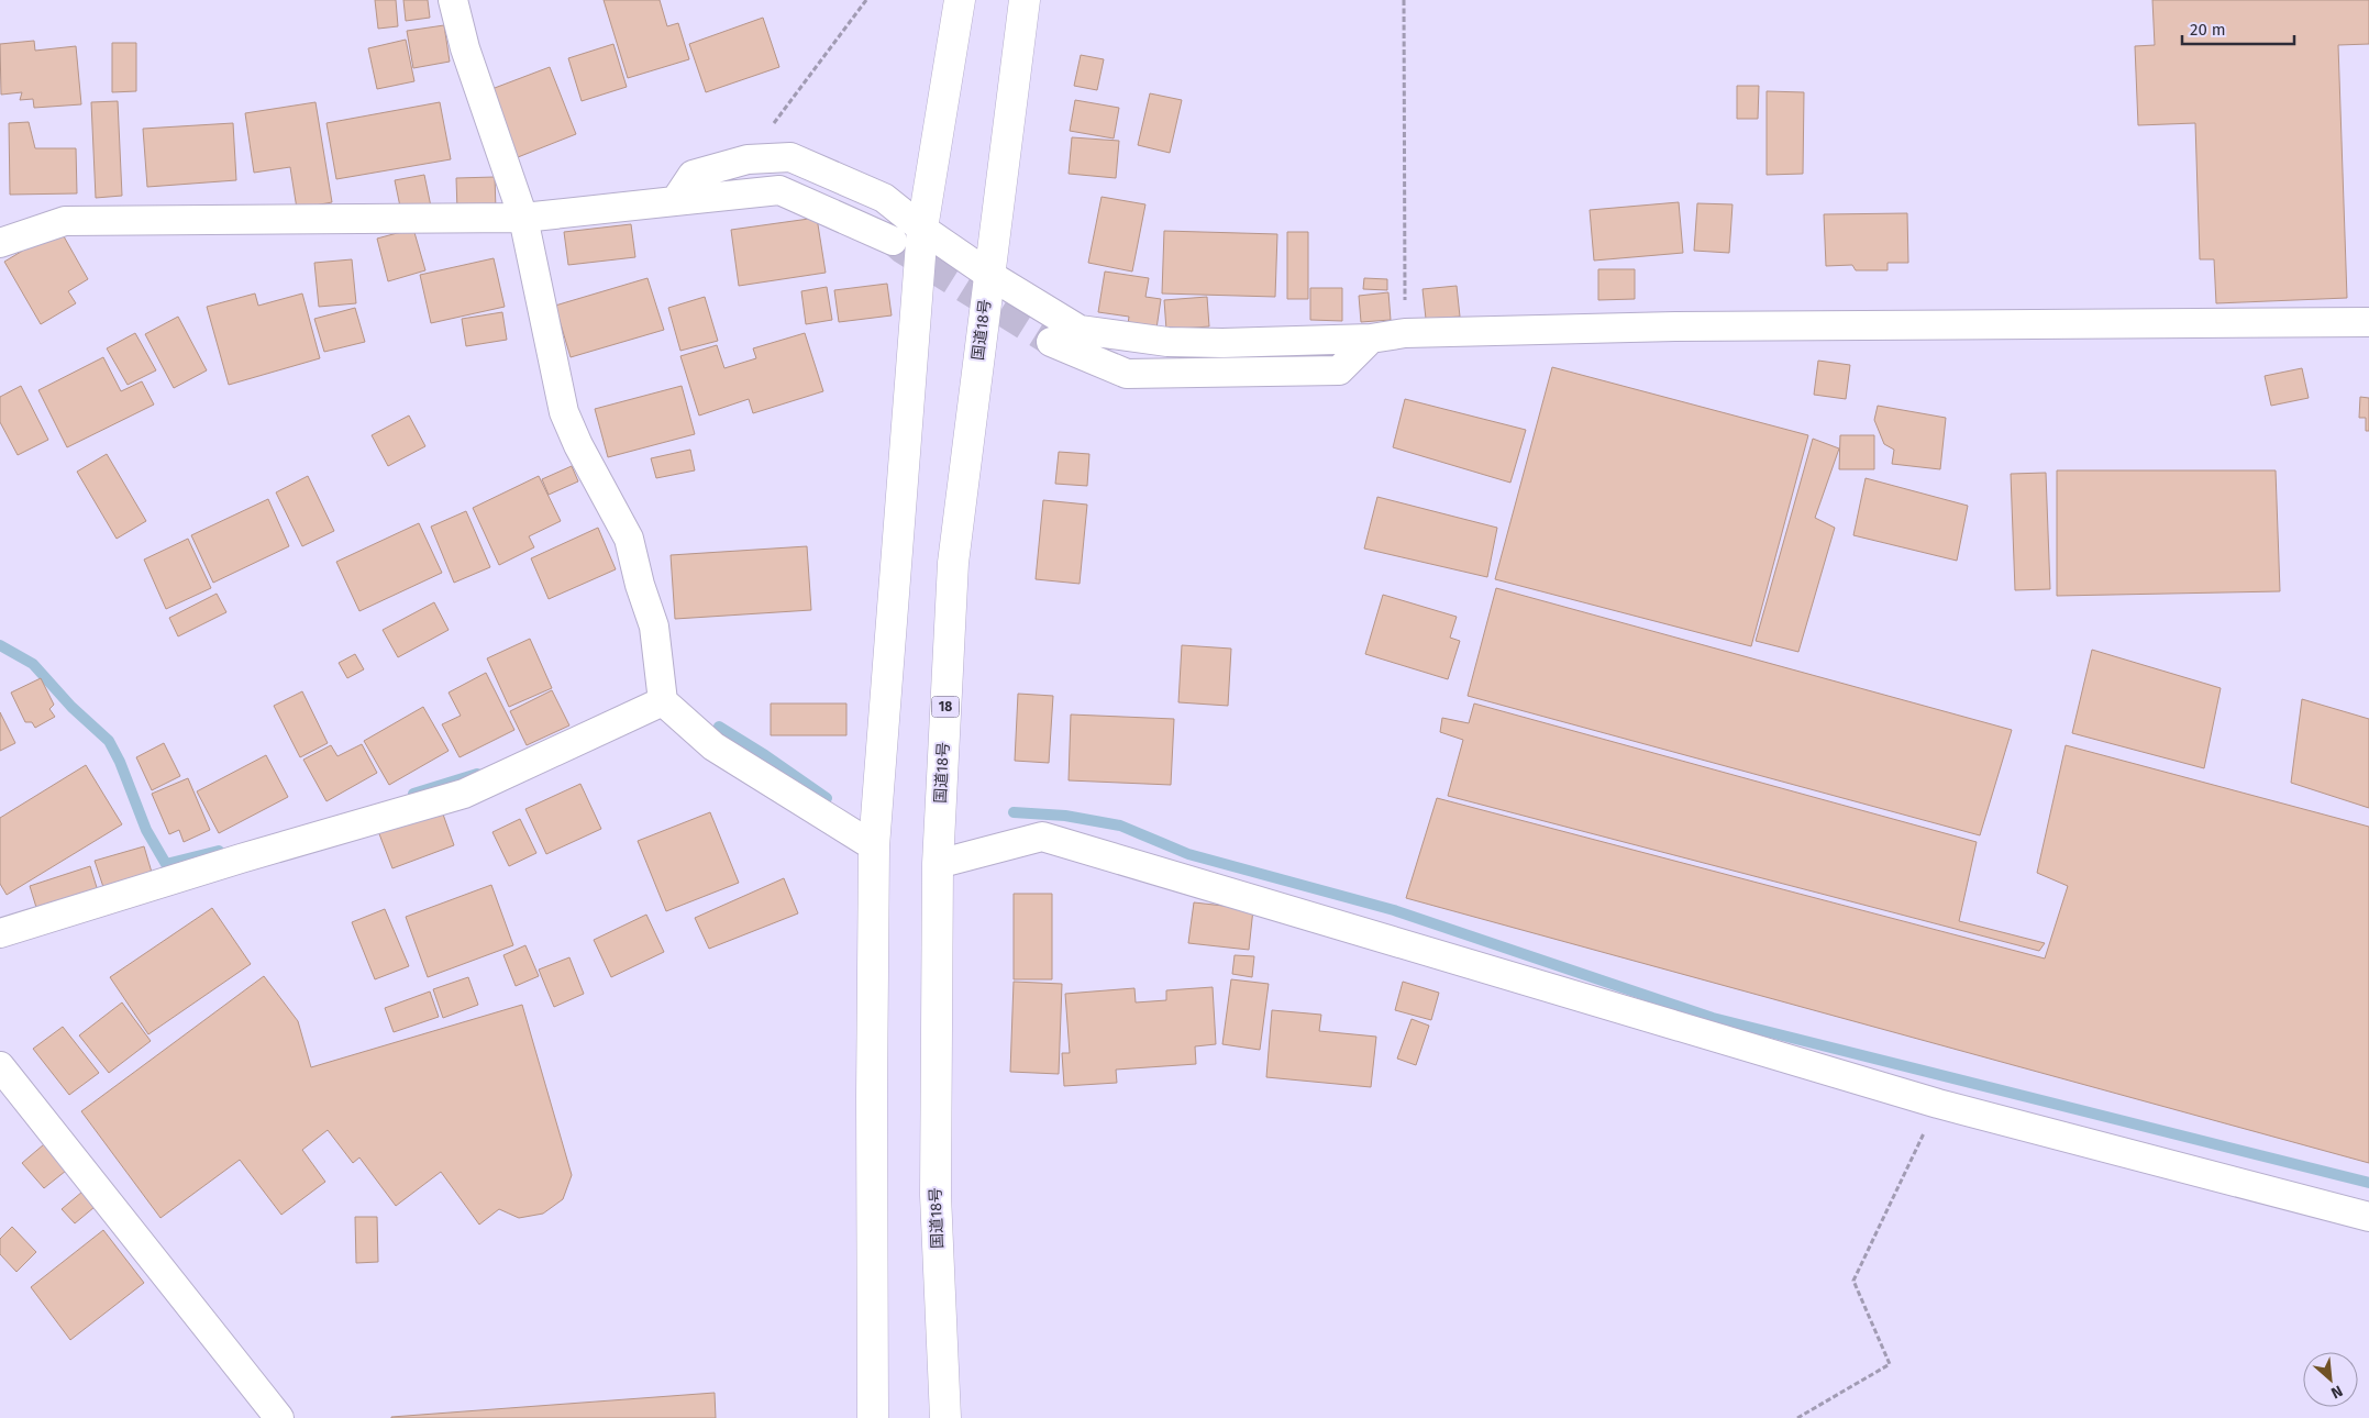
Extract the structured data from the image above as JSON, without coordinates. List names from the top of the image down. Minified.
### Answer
{"streets":{"highway":["国道18号","18"]},"scale_bar":"20 m","north":"bottom right"}
